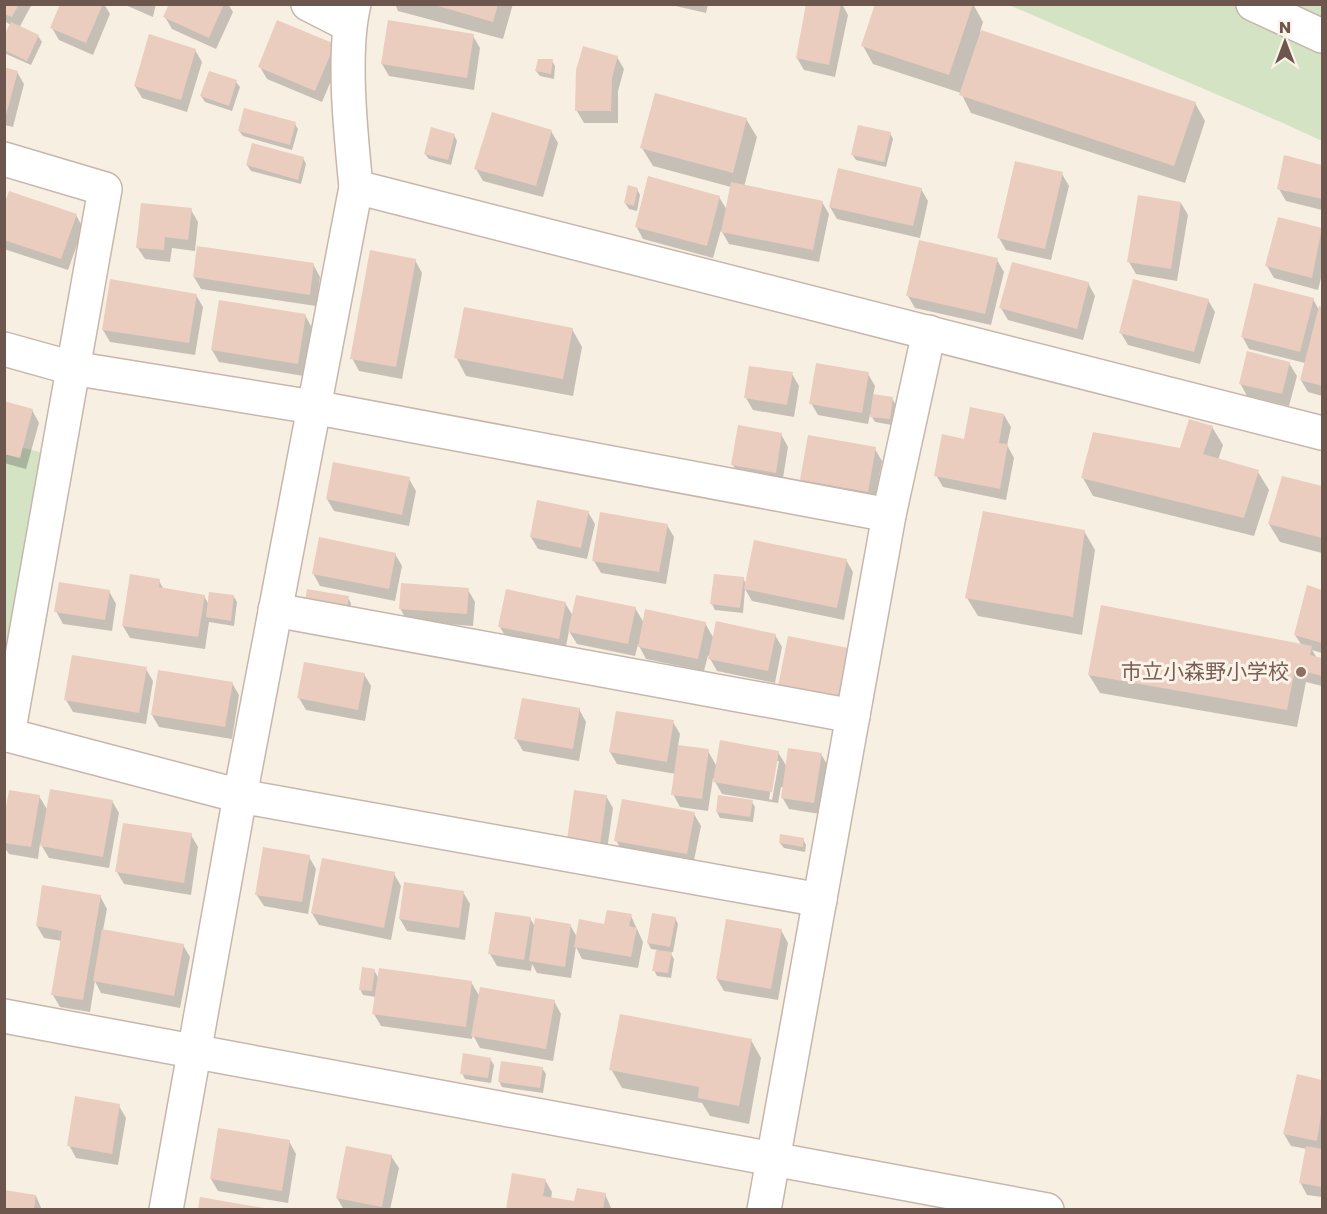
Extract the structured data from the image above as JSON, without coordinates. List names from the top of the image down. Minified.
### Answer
{"places":["市立小森野小学校"],"north":"top"}
